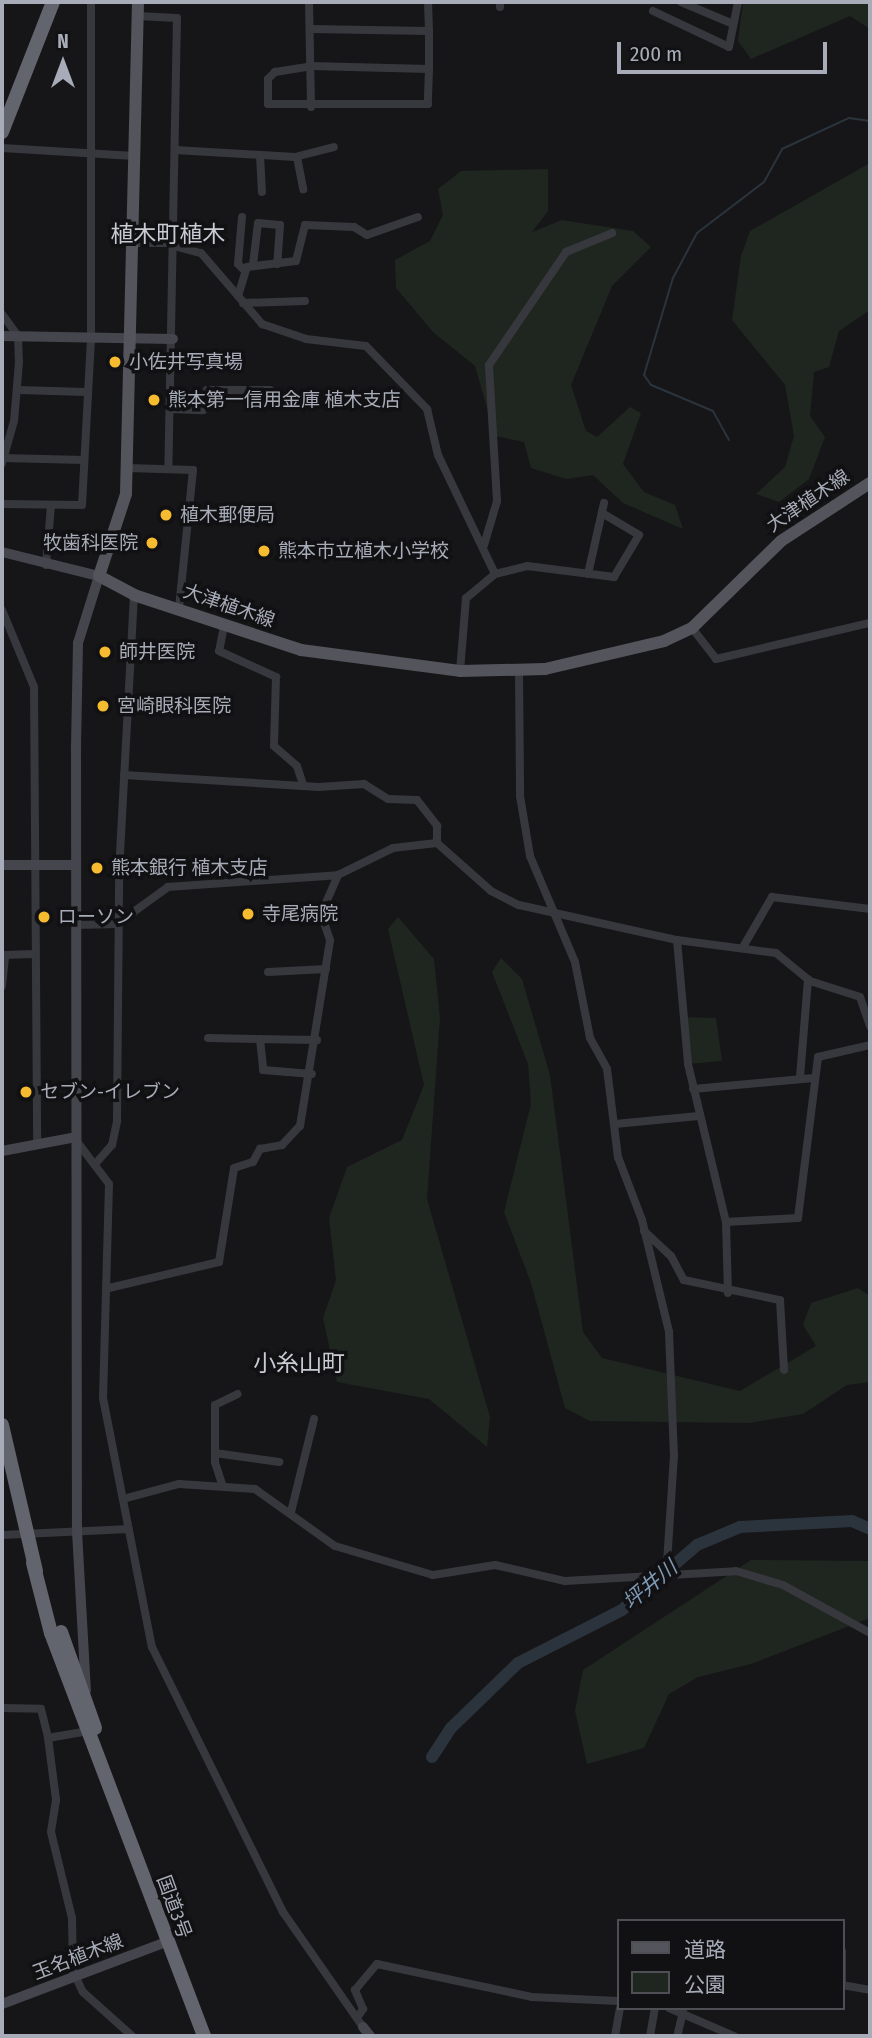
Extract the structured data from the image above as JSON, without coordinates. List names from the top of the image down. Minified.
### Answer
{"streets":{"highway":["国道3号"],"main road":["大津植木線"],"street":["玉名植木線"]},"crossings":[["国道3号","玉名植木線"]],"districts":["植木町植木","小糸山町"],"water":["坪井川"],"places":["小佐井写真場","熊本第一信用金庫 植木支店","植木郵便局","牧歯科医院","熊本市立植木小学校","師井医院","宮崎眼科医院","熊本銀行 植木支店","寺尾病院","ローソン","セブン-イレブン"],"legend":["道路","公園"],"scale_bar":"200 m","north":"top"}
